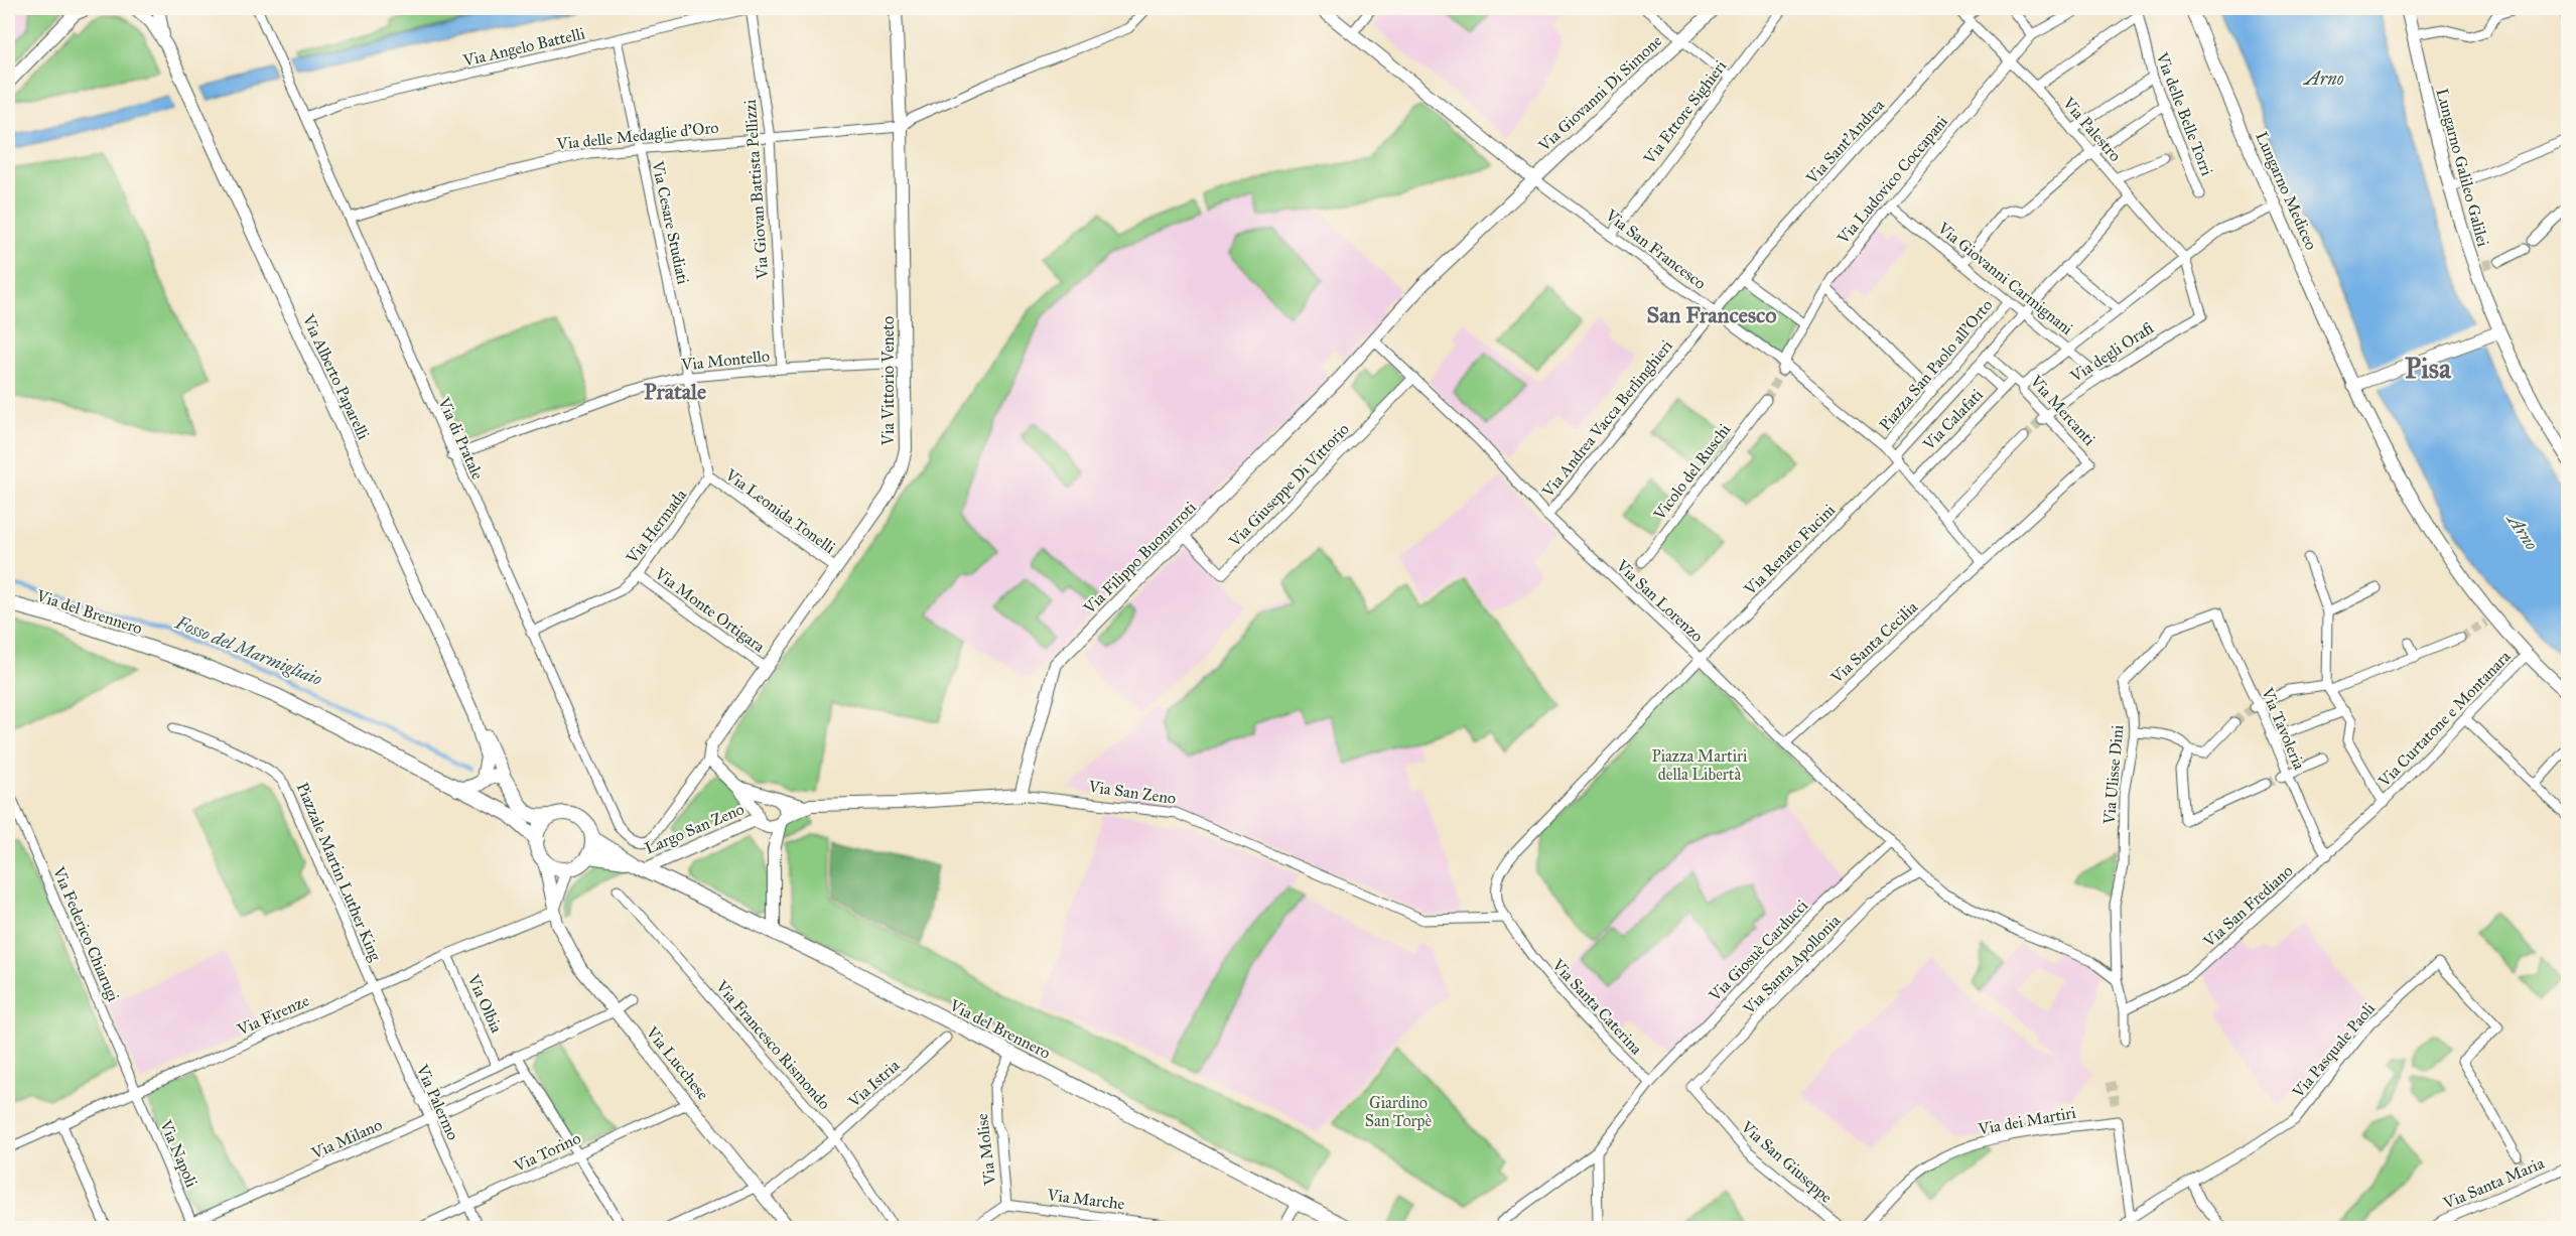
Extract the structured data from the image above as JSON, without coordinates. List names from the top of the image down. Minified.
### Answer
{"streets":{"main road":["Via del Brennero"],"street":["Via Angelo Battelli","Via Giovanni Di Simone","Via Ettore Sighieri","Via delle Belle Torri","Via Palestro","Via delle Medaglie d'Oro","Via Sant'Andrea","Lungarno Galileo Galilei","Via Ludovico Coccapani","Via Giovan Battista Pellizzi","Lungarno Mediceo","Via Cesare Studiati","Via San Francesco","Via Giovanni Carmignani","Via degli Orafi","Via Montello","Piazza San Paolo all'Orto","Via Alberto Paparelli","Via Vittorio Veneto","Via Mercanti","Via Andrea Vacca Berlinghieri","Via Calafati","Via di Pratale","Vicolo del Ruschi","Via Giuseppe Di Vittorio","Via Leonida Tonelli","Via Hermada","Via Renato Fucini","Via Filippo Buonarroti","Via San Lorenzo","Via Monte Ortigara","Via Santa Cecilia","Via Curtatone e Montanara","Via Tavoleria","Via Ulisse Dini","Via San Zeno","Largo San Zeno","Piazzale Martin Luther King","Via San Frediano","Via Federico Chiarugi","Via Giosuè Carducci","Via Santa Apollonia","Via Olbia","Via Santa Caterina","Via Firenze","Via Francesco Rismondo","Via Pasquale Paoli","Via Lucchese","Via Istria","Via Palermo","Via dei Martiri","Via Milano","Via Molise","Via Torino","Via Napoli","Via San Giuseppe","Via Santa Maria","Via Marche"]},"crossings":[["Via Angelo Battelli","Via Giovan Battista Pellizzi"],["Via Angelo Battelli","Via Cesare Studiati"],["Via Angelo Battelli","Via di Pratale"],["Via Giovanni Di Simone","Via San Francesco"],["Via Giovanni Di Simone","Via Filippo Buonarroti"],["Via Ettore Sighieri","Via San Francesco"],["Via Palestro","Via Sant'Andrea"],["Via Palestro","Via Ludovico Coccapani"],["Via Palestro","Via degli Orafi"],["Via Palestro","Piazza San Paolo all'Orto"],["Via delle Medaglie d'Oro","Via Giovan Battista Pellizzi"],["Via delle Medaglie d'Oro","Via Cesare Studiati"],["Via delle Medaglie d'Oro","Via Vittorio Veneto"],["Via delle Medaglie d'Oro","Via di Pratale"],["Via Sant'Andrea","Via San Francesco"],["Via Sant'Andrea","Via Andrea Vacca Berlinghieri"],["Via Ludovico Coccapani","Via San Francesco"],["Via Ludovico Coccapani","Via Giovanni Carmignani"],["Via Giovan Battista Pellizzi","Via Montello"],["Lungarno Mediceo","Via Curtatone e Montanara"],["Via Cesare Studiati","Via Montello"],["Via San Francesco","Piazza San Paolo all'Orto"],["Via San Francesco","Via Andrea Vacca Berlinghieri"],["Via San Francesco","Via Calafati"],["Via San Francesco","Via Renato Fucini"],["Via San Francesco","Via Filippo Buonarroti"],["Via San Francesco","Via Santa Cecilia"],["Via Giovanni Carmignani","Via degli Orafi"],["Via Giovanni Carmignani","Piazza San Paolo all'Orto"],["Via degli Orafi","Via Mercanti"],["Via Montello","Via Vittorio Veneto"],["Via Montello","Via di Pratale"],["Piazza San Paolo all'Orto","Via Mercanti"],["Piazza San Paolo all'Orto","Via Calafati"],["Piazza San Paolo all'Orto","Via Renato Fucini"],["Via Vittorio Veneto","Via di Pratale"],["Via Vittorio Veneto","Via Leonida Tonelli"],["Via Vittorio Veneto","Via Monte Ortigara"],["Via Vittorio Veneto","Largo San Zeno"],["Via Mercanti","Via Calafati"],["Via Mercanti","Via Santa Cecilia"],["Via Andrea Vacca Berlinghieri","Via San Lorenzo"],["Via di Pratale","Via Hermada"],["Via Giuseppe Di Vittorio","Via Filippo Buonarroti"],["Via Giuseppe Di Vittorio","Via San Lorenzo"],["Via Leonida Tonelli","Via Hermada"],["Via Hermada","Via Monte Ortigara"],["Via Renato Fucini","Via San Lorenzo"],["Via Renato Fucini","Via Santa Caterina"],["Via Filippo Buonarroti","Via San Lorenzo"],["Via Filippo Buonarroti","Via San Zeno"],["Via San Lorenzo","Via Santa Cecilia"],["Via San Lorenzo","Via Ulisse Dini"],["Via San Lorenzo","Via Giosuè Carducci"],["Via San Lorenzo","Via Santa Apollonia"],["Via San Lorenzo","Via Santa Caterina"],["Via del Brennero","Largo San Zeno"],["Via del Brennero","Via Lucchese"],["Via del Brennero","Via Molise"],["Via Curtatone e Montanara","Via Tavoleria"],["Via Curtatone e Montanara","Via San Frediano"],["Via Tavoleria","Via Ulisse Dini"],["Via Tavoleria","Via San Frediano"],["Via Ulisse Dini","Via San Frediano"],["Via San Zeno","Largo San Zeno"],["Via San Zeno","Via Santa Caterina"],["Piazzale Martin Luther King","Via Firenze"],["Piazzale Martin Luther King","Via Palermo"],["Via Federico Chiarugi","Via Firenze"],["Via Federico Chiarugi","Via Napoli"],["Via Giosuè Carducci","Via Santa Caterina"],["Via Santa Apollonia","Via San Giuseppe"],["Via Olbia","Via Firenze"],["Via Firenze","Via Lucchese"],["Via Firenze","Via Palermo"],["Via Firenze","Via Napoli"],["Via Francesco Rismondo","Via Istria"],["Via Pasquale Paoli","Via dei Martiri"],["Via Lucchese","Via Istria"],["Via Lucchese","Via Torino"],["Via Palermo","Via Milano"],["Via Palermo","Via Torino"],["Via Milano","Via Napoli"],["Via Molise","Via Marche"]],"districts":["San Francesco","Pisa","Pratale"],"water":["Arno","Fosso del Marmigliaio"],"parks":["Piazza Martiri della Libertà","Giardino San Torpè"]}
